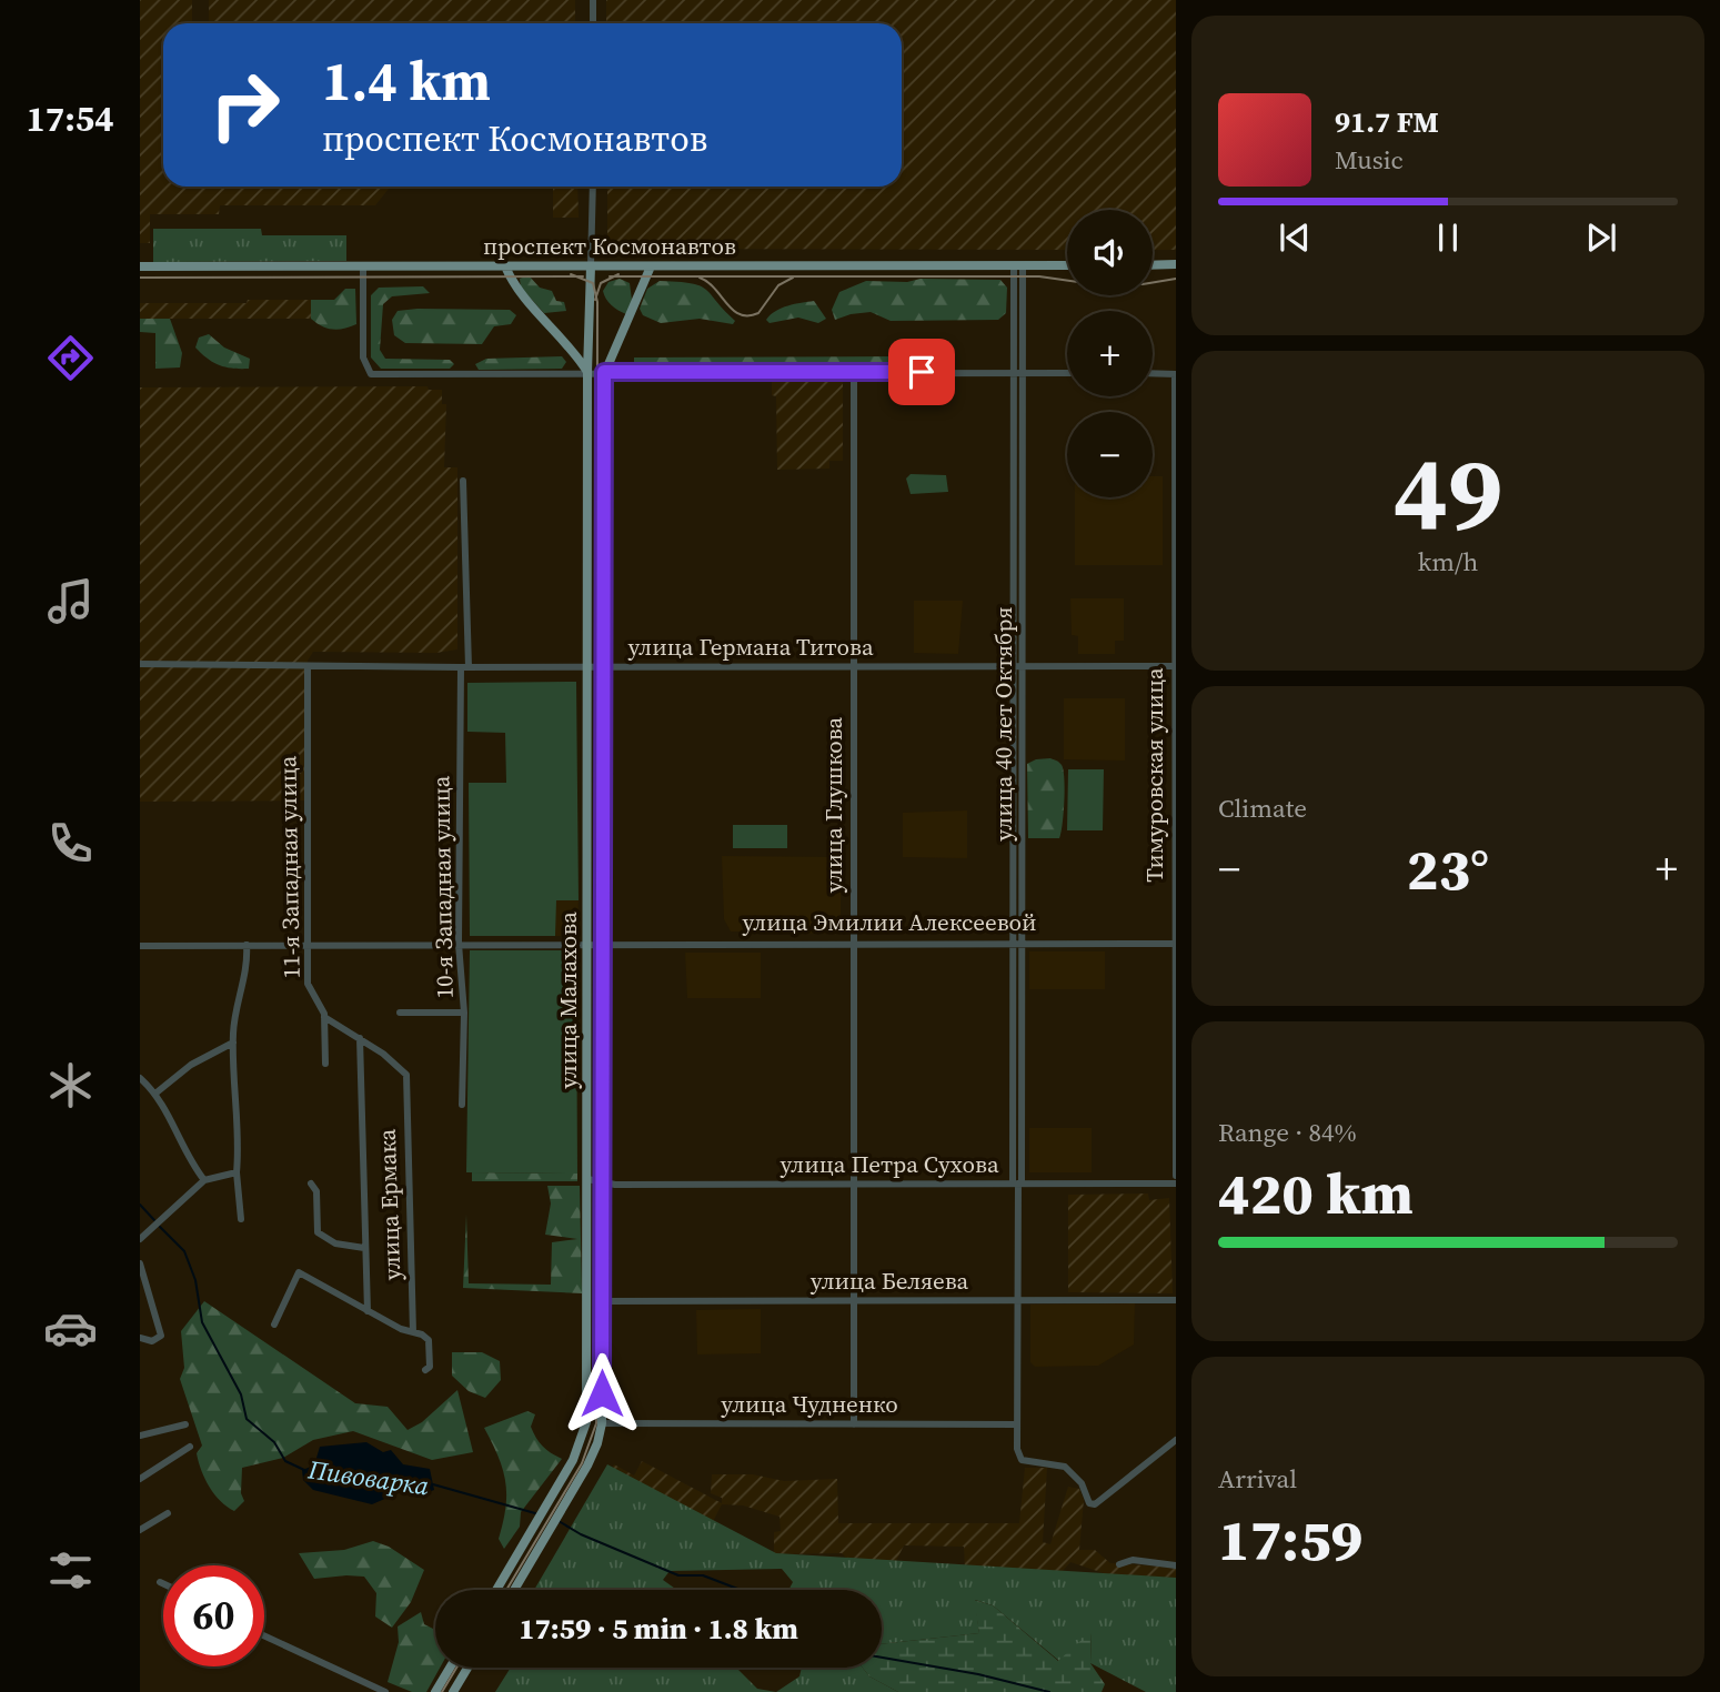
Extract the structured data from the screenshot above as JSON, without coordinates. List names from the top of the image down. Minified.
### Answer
{"streets":{"main road":["проспект Космонавтов","улица Малахова"],"street":["улица Германа Титова","улица 40 лет Октября","Тимуровская улица","улица Глушкова","11-я Западная улица","10-я Западная улица","улица Эмилии Алексеевой","улица Петра Сухова","улица Ермака","улица Беляева","улица Чудненко"]},"crossings":[["проспект Космонавтов","улица 40 лет Октября"],["проспект Космонавтов","улица Малахова"],["улица Германа Титова","улица 40 лет Октября"],["улица Германа Титова","Тимуровская улица"],["улица Германа Титова","улица Глушкова"],["улица Германа Титова","11-я Западная улица"],["улица Германа Титова","10-я Западная улица"],["улица Германа Титова","улица Малахова"],["улица 40 лет Октября","улица Эмилии Алексеевой"],["улица 40 лет Октября","улица Петра Сухова"],["улица 40 лет Октября","улица Беляева"],["улица 40 лет Октября","улица Чудненко"],["Тимуровская улица","улица Эмилии Алексеевой"],["улица Глушкова","улица Эмилии Алексеевой"],["улица Глушкова","улица Петра Сухова"],["улица Глушкова","улица Беляева"],["улица Глушкова","улица Чудненко"],["улица Эмилии Алексеевой","улица Малахова"],["улица Малахова","улица Петра Сухова"],["улица Малахова","улица Беляева"],["улица Малахова","улица Чудненко"]],"water":["Пивоварка"],"page":{"tabs":"17:54","turn":["1.4 km","проспект Космонавтов"],"song":["91.7 FM","Music"],"map_buttons":["+","−"],"tile":[["49","km/h"],"Climate",["Range · 84%","420 km"],["Arrival","17:59"]],"heat":["−","23°","+"],"limit":"60","trip":"17:59 · 5 min · 1.8 km"}}
